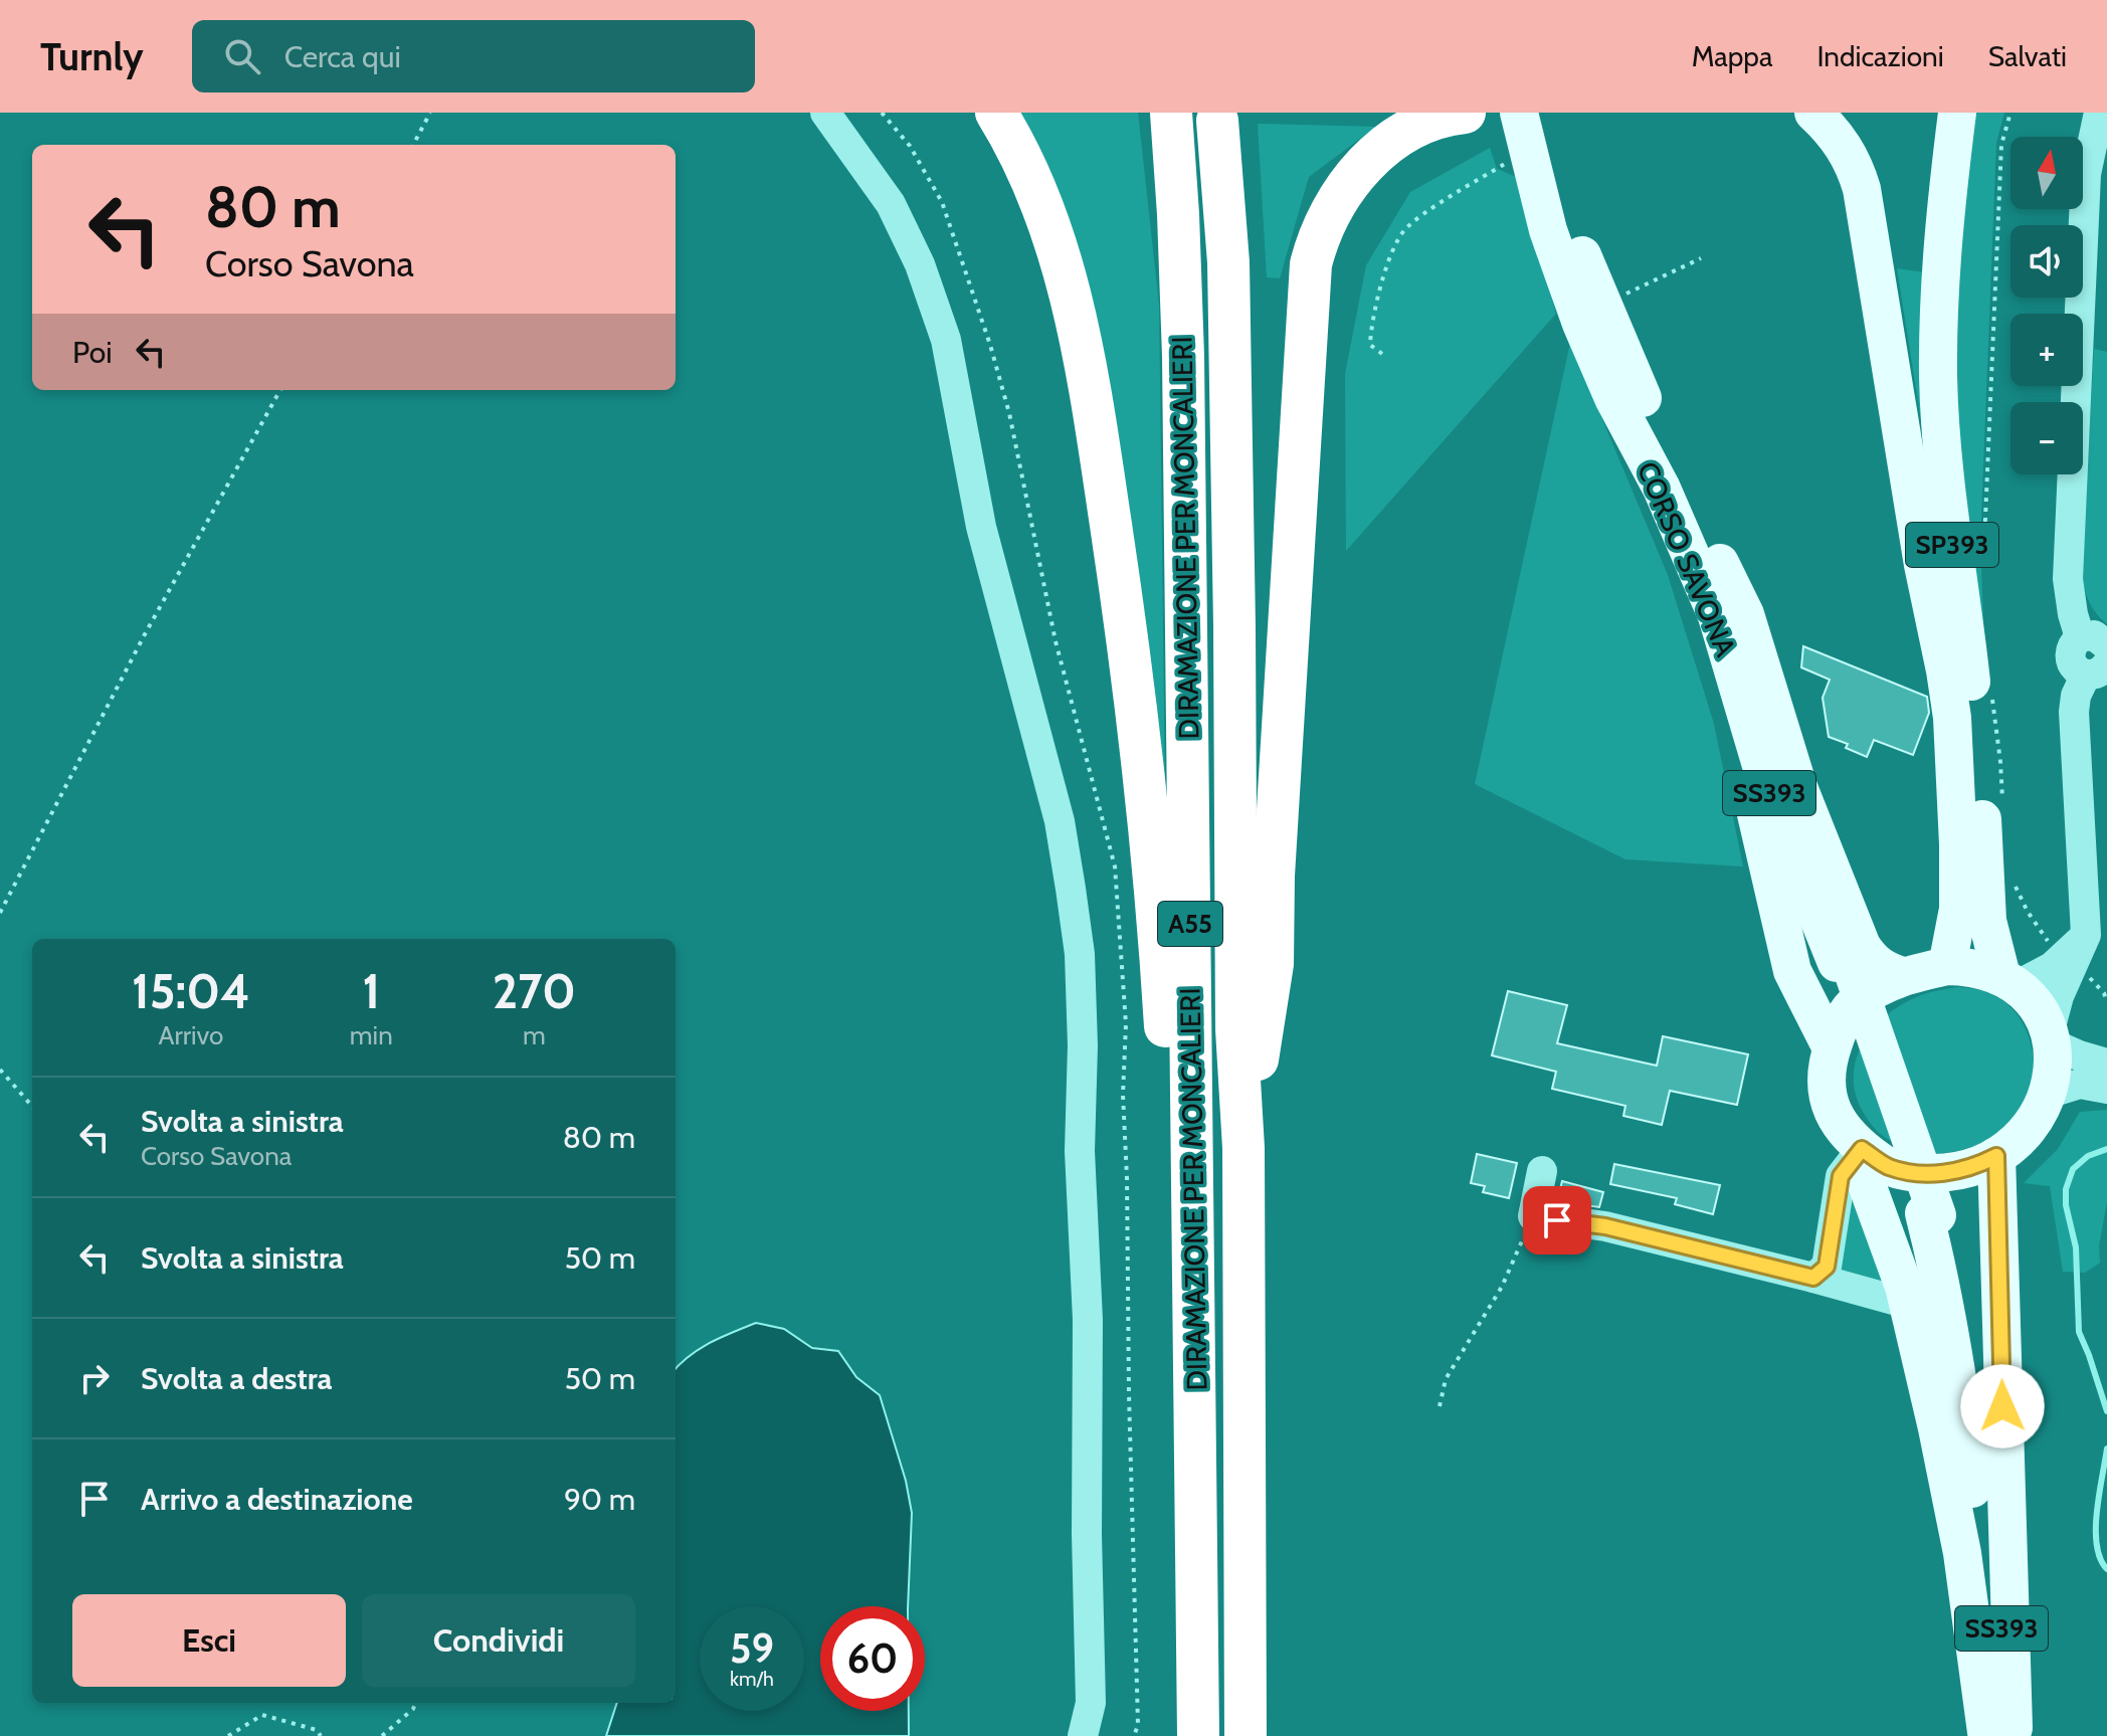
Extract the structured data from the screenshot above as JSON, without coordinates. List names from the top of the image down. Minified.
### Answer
{"streets":{"highway":["DIRAMAZIONE PER MONCALIERI","A55"],"main road":["SP393","CORSO SAVONA","SS393"]},"north":"top","page":{"header":"Turnly","search":"Cerca qui","nav":["Mappa","Indicazioni","Salvati"],"map_buttons":["+","−"],"turn":["80 m","Corso Savona"],"then":"Poi","eta":["15:04","Arrivo","1","min","270","m"],"list":[{"name":"Svolta a sinistra","note":"Corso Savona","value":"80 m"},{"name":"Svolta a sinistra","value":"50 m"},{"name":"Svolta a destra","value":"50 m"},{"name":"Arrivo a destinazione","value":"90 m"}],"buttons":["Esci","Condividi"],"speed":"59 km/h","limit":"60"}}
